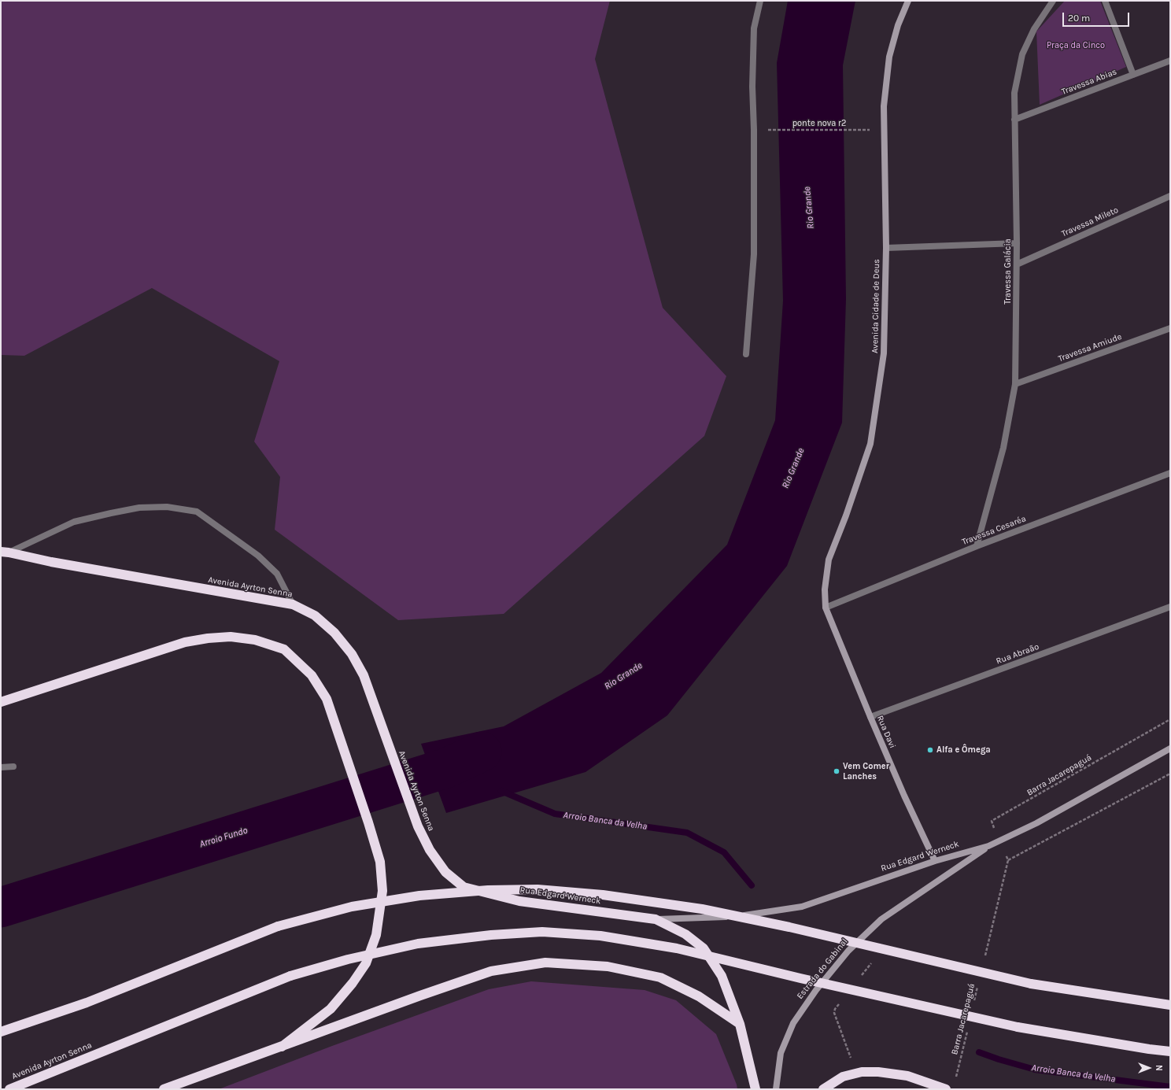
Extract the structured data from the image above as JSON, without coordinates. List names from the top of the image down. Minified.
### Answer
{"streets":{"highway":["Avenida Ayrton Senna","Rua Edgard Werneck"],"street":["Travessa Abias","Travessa Mileto","Travessa Galácia","Avenida Cidade de Deus","Travessa Amiude","Travessa Cesaréa","Rua Abraão","Rua Davi","Estrada do Gabinal"],"path":["ponte nova r2","Barra Jacarepaguá"]},"crossings":[["Travessa Abias","Travessa Galácia"],["ponte nova r2","Avenida Cidade de Deus"],["Travessa Mileto","Travessa Galácia"],["Travessa Galácia","Travessa Amiude"],["Travessa Galácia","Travessa Cesaréa"],["Avenida Cidade de Deus","Travessa Cesaréa"],["Avenida Cidade de Deus","Rua Davi"],["Travessa Cesaréa","Rua Davi"],["Avenida Ayrton Senna","Rua Edgard Werneck"],["Rua Abraão","Rua Davi"],["Rua Davi","Rua Edgard Werneck"],["Barra Jacarepaguá","Rua Edgard Werneck"],["Rua Edgard Werneck","Estrada do Gabinal"]],"water":["Rio Grande","Arroio Banca da Velha","Arroio Fundo"],"parks":["Praça da Cinco"],"places":["Alfa e Ômega","Vem Comer Lanches"],"scale_bar":"20 m","north":"right"}
